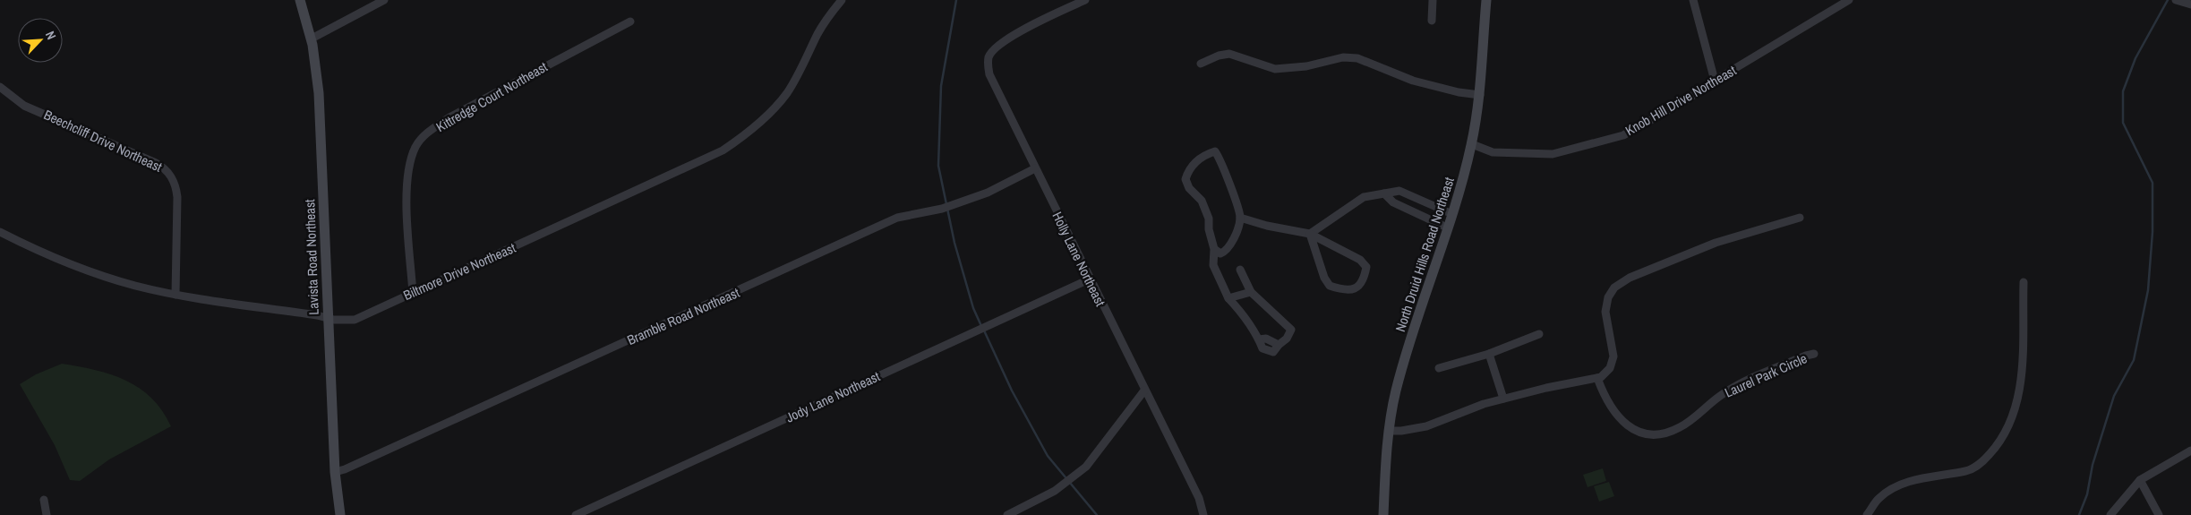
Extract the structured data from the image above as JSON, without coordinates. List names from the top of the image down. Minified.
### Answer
{"streets":{"main road":["North Druid Hills Road Northeast","Lavista Road Northeast"],"street":["Kittredge Court Northeast","Knob Hill Drive Northeast","Beechcliff Drive Northeast","Holly Lane Northeast","Biltmore Drive Northeast","Bramble Road Northeast","Laurel Park Circle","Jody Lane Northeast"]},"crossings":[["Kittredge Court Northeast","Biltmore Drive Northeast"],["Knob Hill Drive Northeast","North Druid Hills Road Northeast"],["Beechcliff Drive Northeast","Biltmore Drive Northeast"],["Lavista Road Northeast","Biltmore Drive Northeast"],["Lavista Road Northeast","Bramble Road Northeast"],["Holly Lane Northeast","Bramble Road Northeast"],["Holly Lane Northeast","Jody Lane Northeast"]],"north":"top right"}
